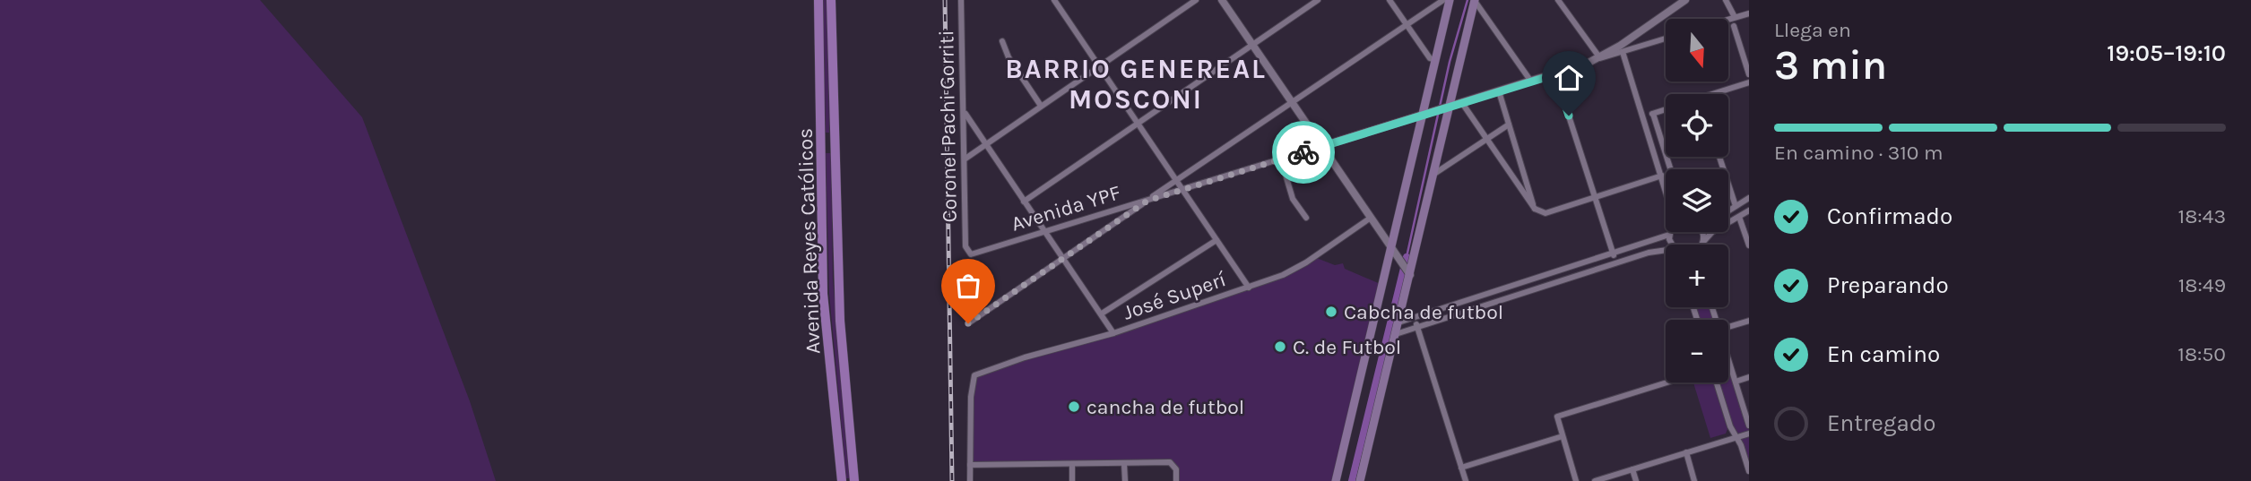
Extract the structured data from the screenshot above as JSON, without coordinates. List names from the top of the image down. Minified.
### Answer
{"streets":{"main road":["Avenida Reyes Católicos"],"street":["Coronel Pachi Gorriti","Avenida YPF","José Superí"]},"crossings":[["Coronel Pachi Gorriti","Avenida YPF"]],"districts":["BARRIO GENEREAL MOSCONI"],"places":["Cabcha de futbol","C. de Futbol","cancha de futbol"],"north":"bottom","page":{"heading":["3 min","Llega en","19:05–19:10"],"map_buttons":["+","−"],"bar":"En camino · 310 m","list":[["Confirmado","18:43"],["Preparando","18:49"],["En camino","18:50"],"Entregado"]}}
